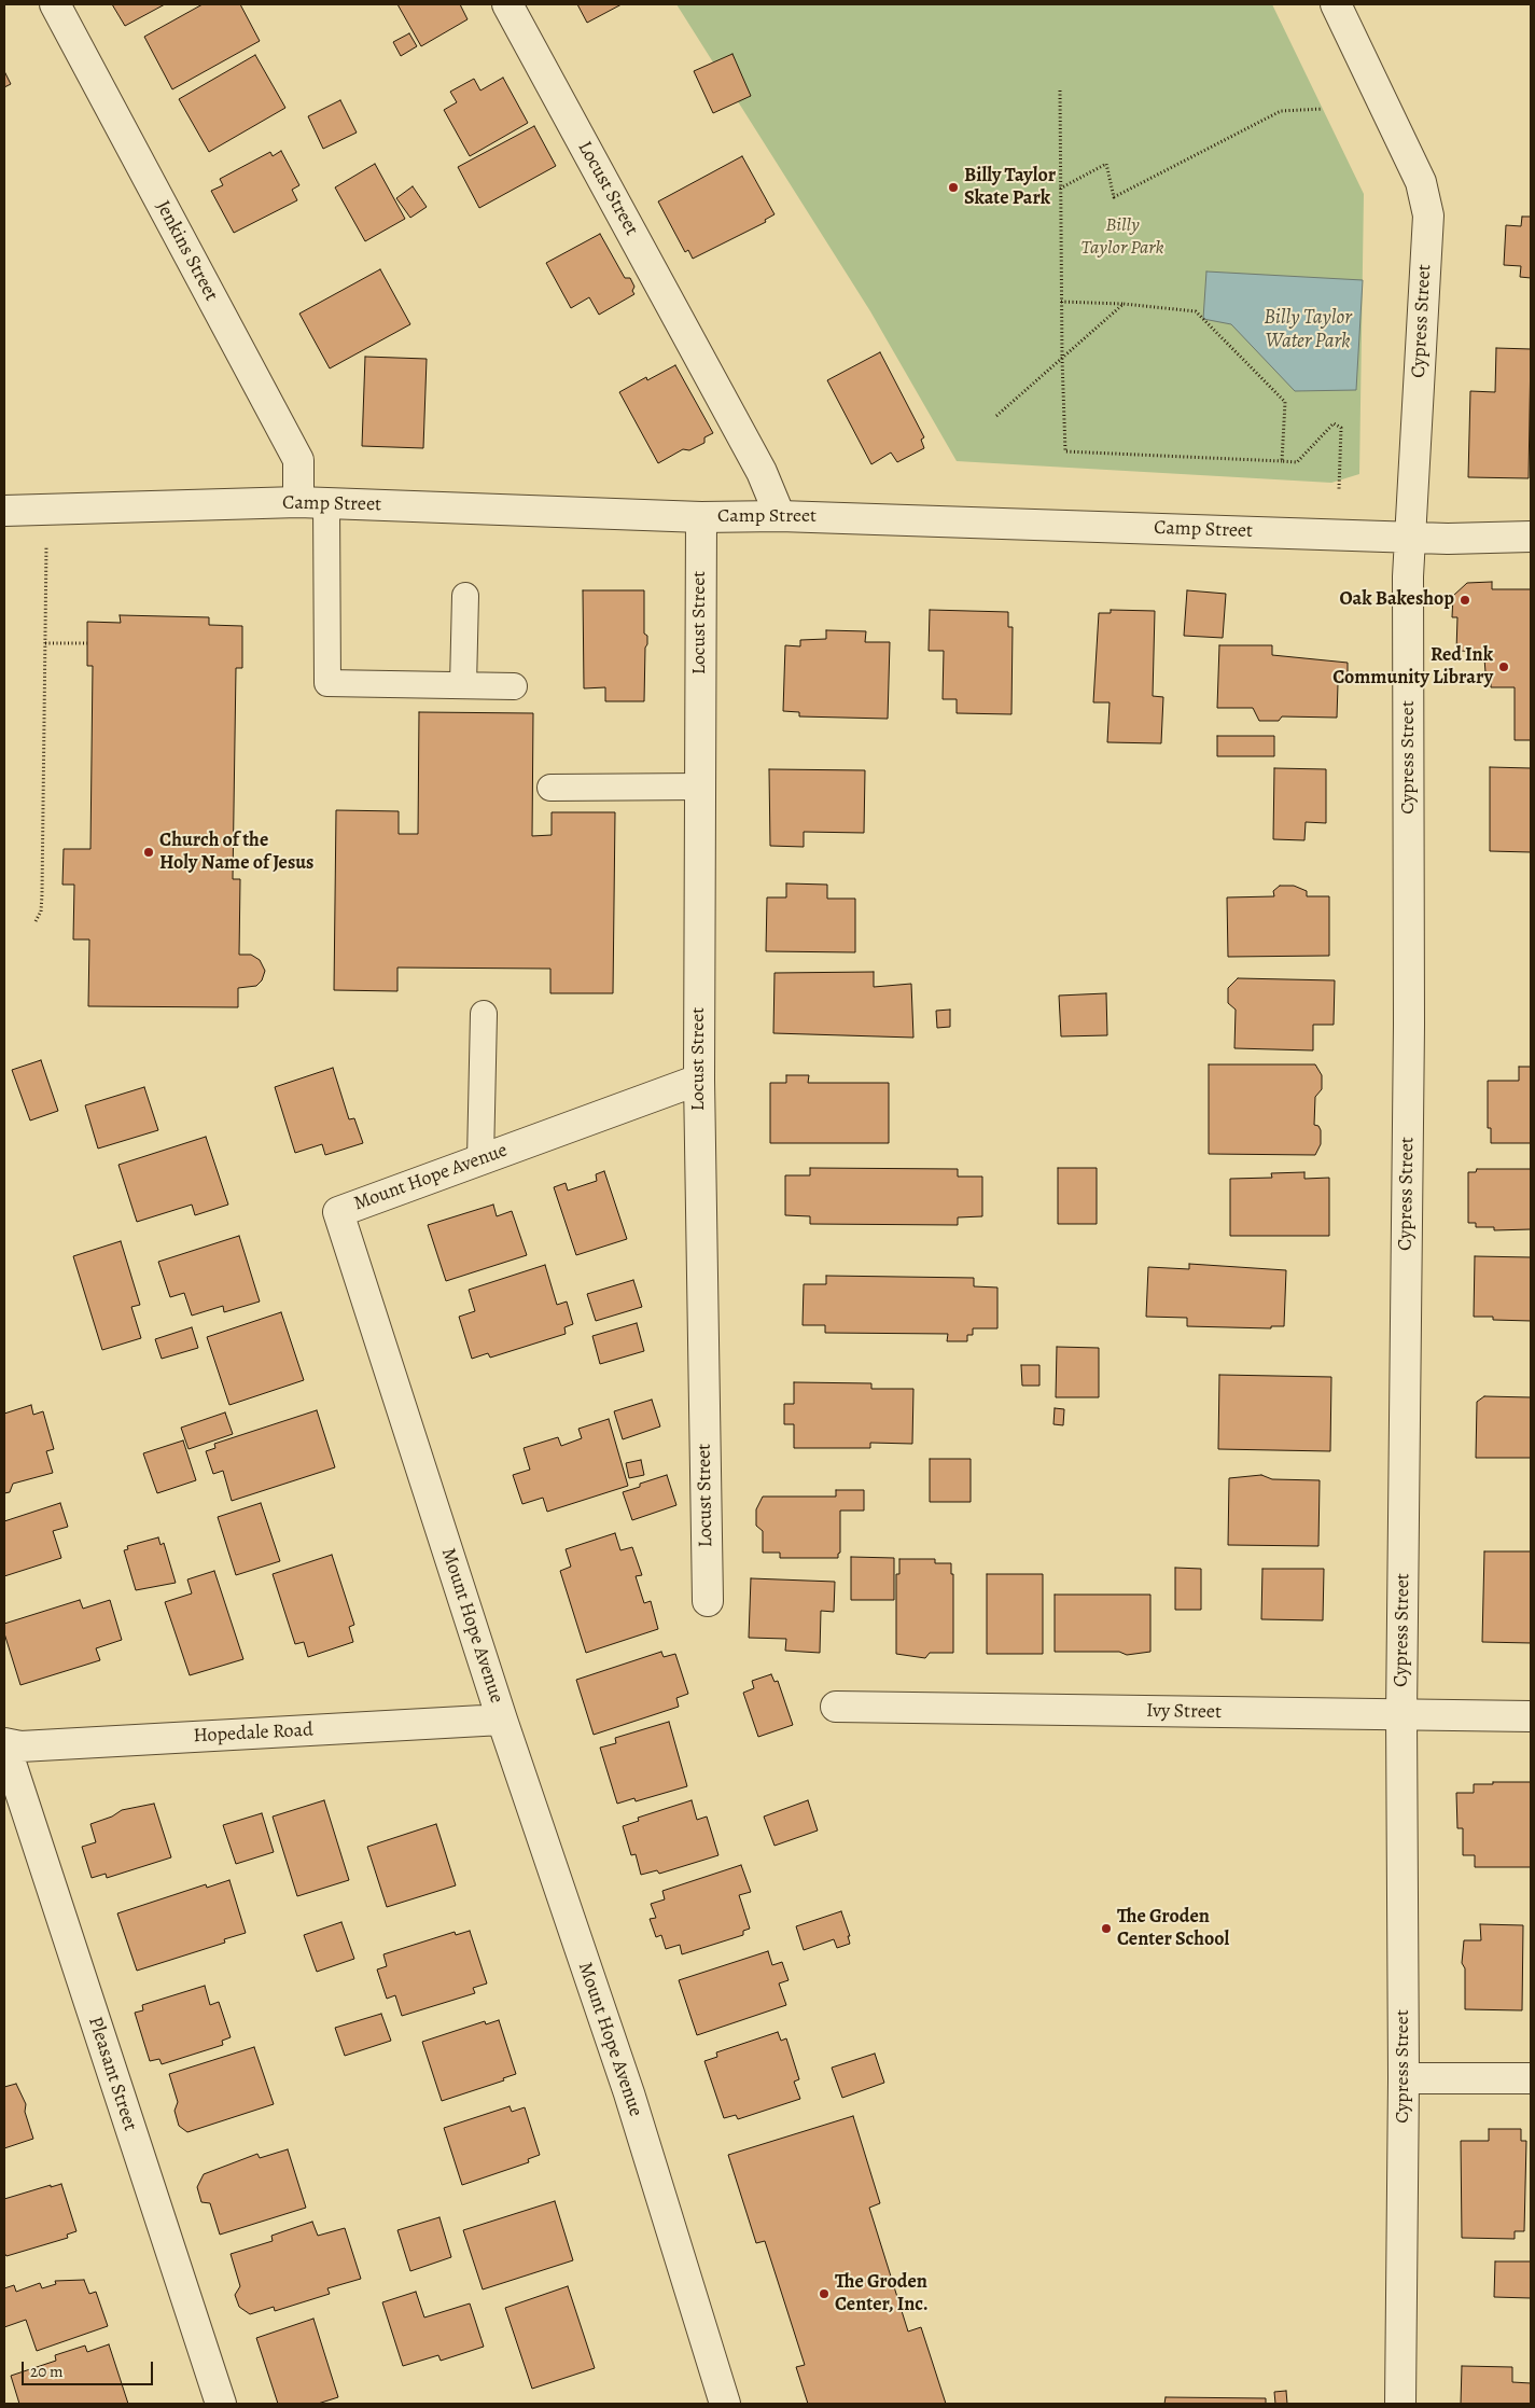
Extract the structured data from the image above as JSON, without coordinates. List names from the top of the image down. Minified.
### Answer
{"streets":{"street":["Locust Street","Jenkins Street","Cypress Street","Camp Street","Mount Hope Avenue","Ivy Street","Hopedale Road","Pleasant Street"]},"crossings":[["Locust Street","Camp Street"],["Locust Street","Mount Hope Avenue"],["Jenkins Street","Camp Street"],["Cypress Street","Camp Street"],["Cypress Street","Ivy Street"],["Mount Hope Avenue","Hopedale Road"],["Hopedale Road","Pleasant Street"]],"water":["Billy Taylor Water Park"],"parks":["Billy Taylor Park"],"places":["Billy Taylor Skate Park","Oak Bakeshop","Red Ink Community Library","Church of the Holy Name of Jesus","The Groden Center School","The Groden Center, Inc."],"scale_bar":"20 m"}
